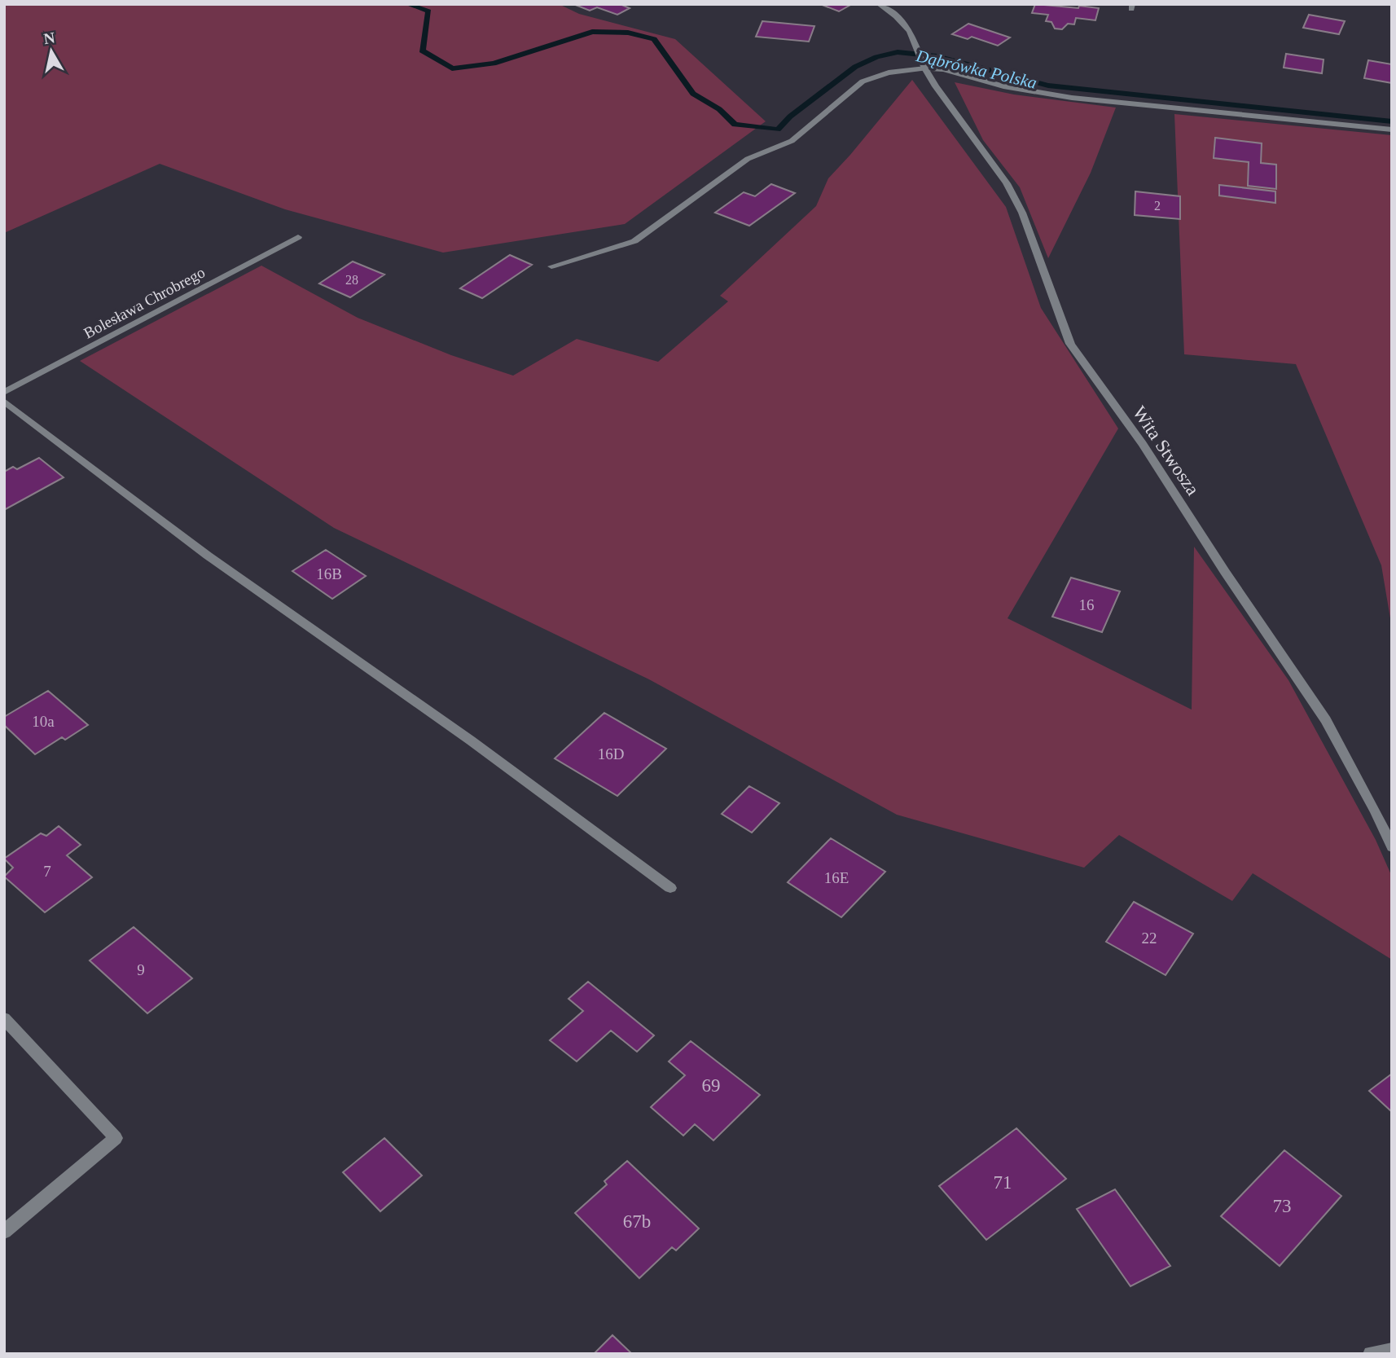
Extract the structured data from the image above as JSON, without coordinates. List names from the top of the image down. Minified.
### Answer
{"streets":{"street":["Bolesława Chrobrego","Wita Stwosza"]},"water":["Dąbrówka Polska"],"house_numbers":["2","28","16B","16","10a","16D","7","16E","22","9","69","71","73","67b"],"north":"top"}
